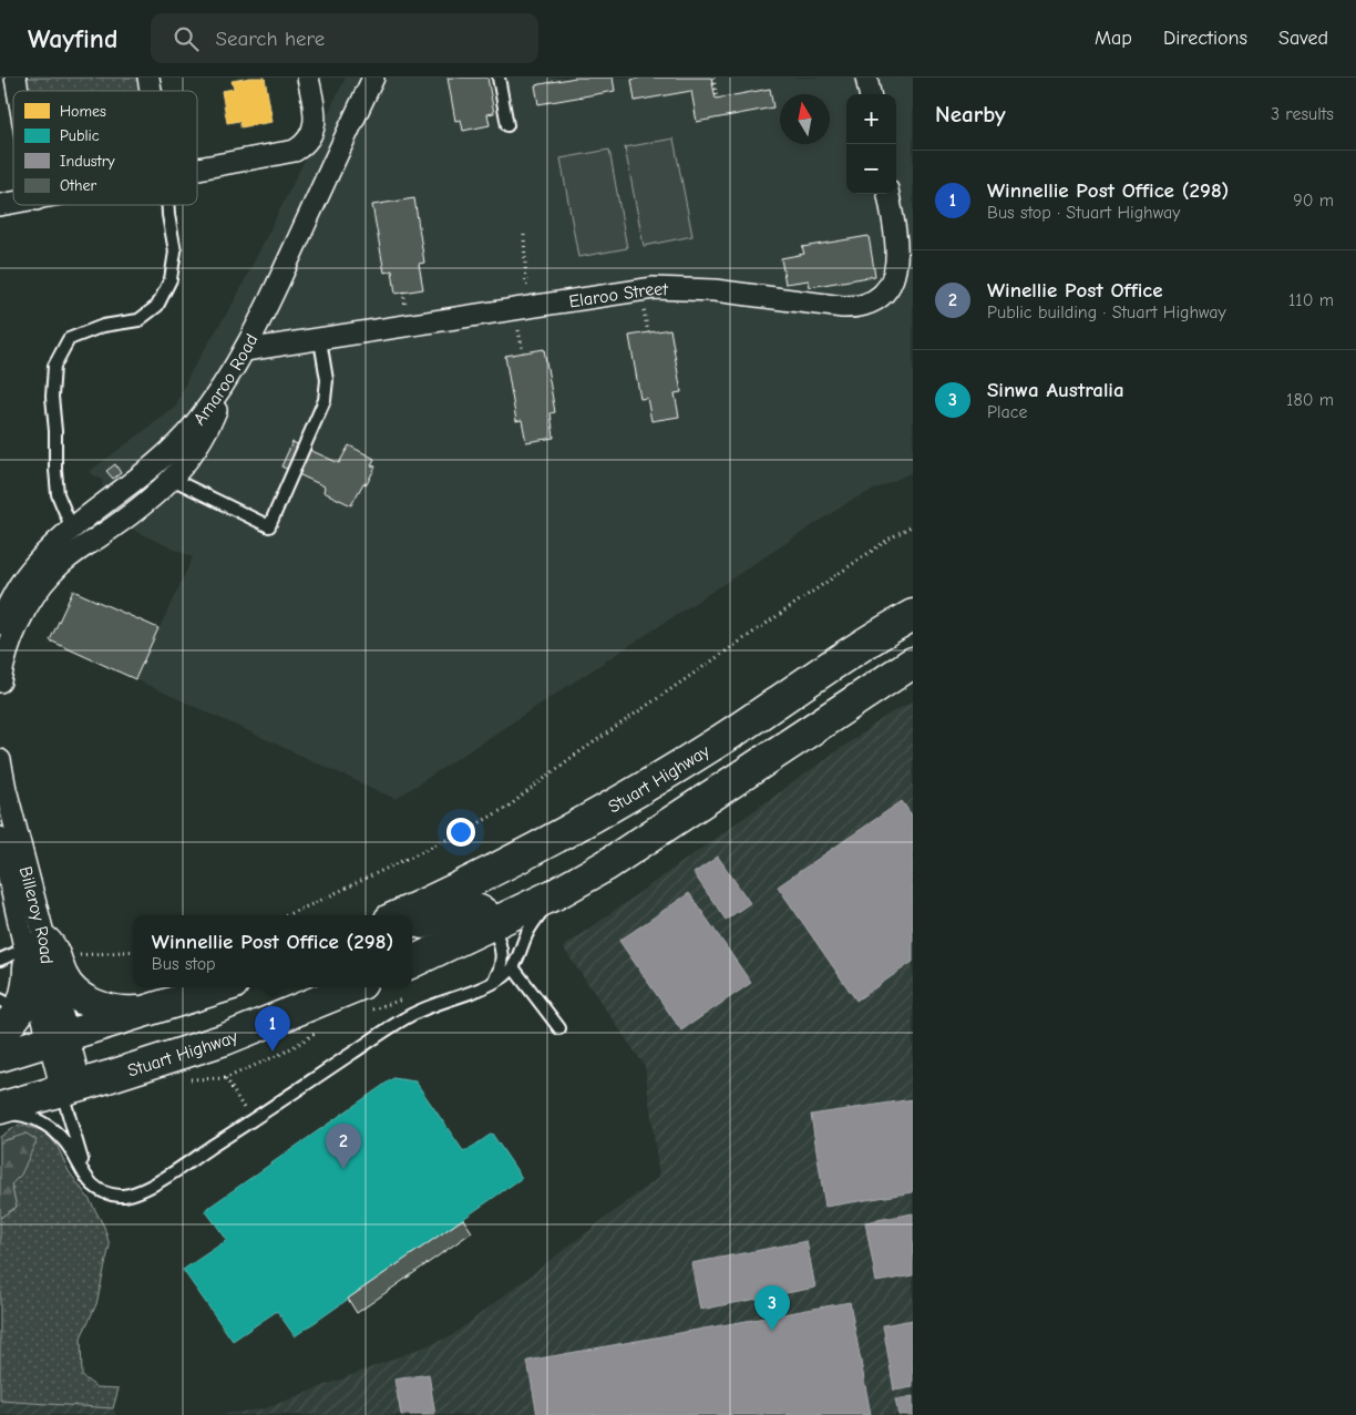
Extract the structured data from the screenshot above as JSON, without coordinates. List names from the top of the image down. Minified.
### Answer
{"streets":{"highway":["Stuart Highway"],"street":["Elaroo Street","Amaroo Road","Billeroy Road"]},"crossings":[["Elaroo Street","Amaroo Road"]],"legend":["Homes","Public","Industry","Other"],"north":"top","page":{"header":"Wayfind","search":"Search here","nav":["Map","Directions","Saved"],"heading":["Nearby","3 results"],"map_buttons":["+","−"],"list":[{"mark":"1","name":"Winnellie Post Office (298)","note":"Bus stop · Stuart Highway","value":"90 m"},{"mark":"2","name":"Winellie Post Office","note":"Public building · Stuart Highway","value":"110 m"},{"mark":"3","name":"Sinwa Australia","note":"Place","value":"180 m"}],"popup":["Winnellie Post Office (298)","Bus stop"],"pins":["1","2","3"]}}
